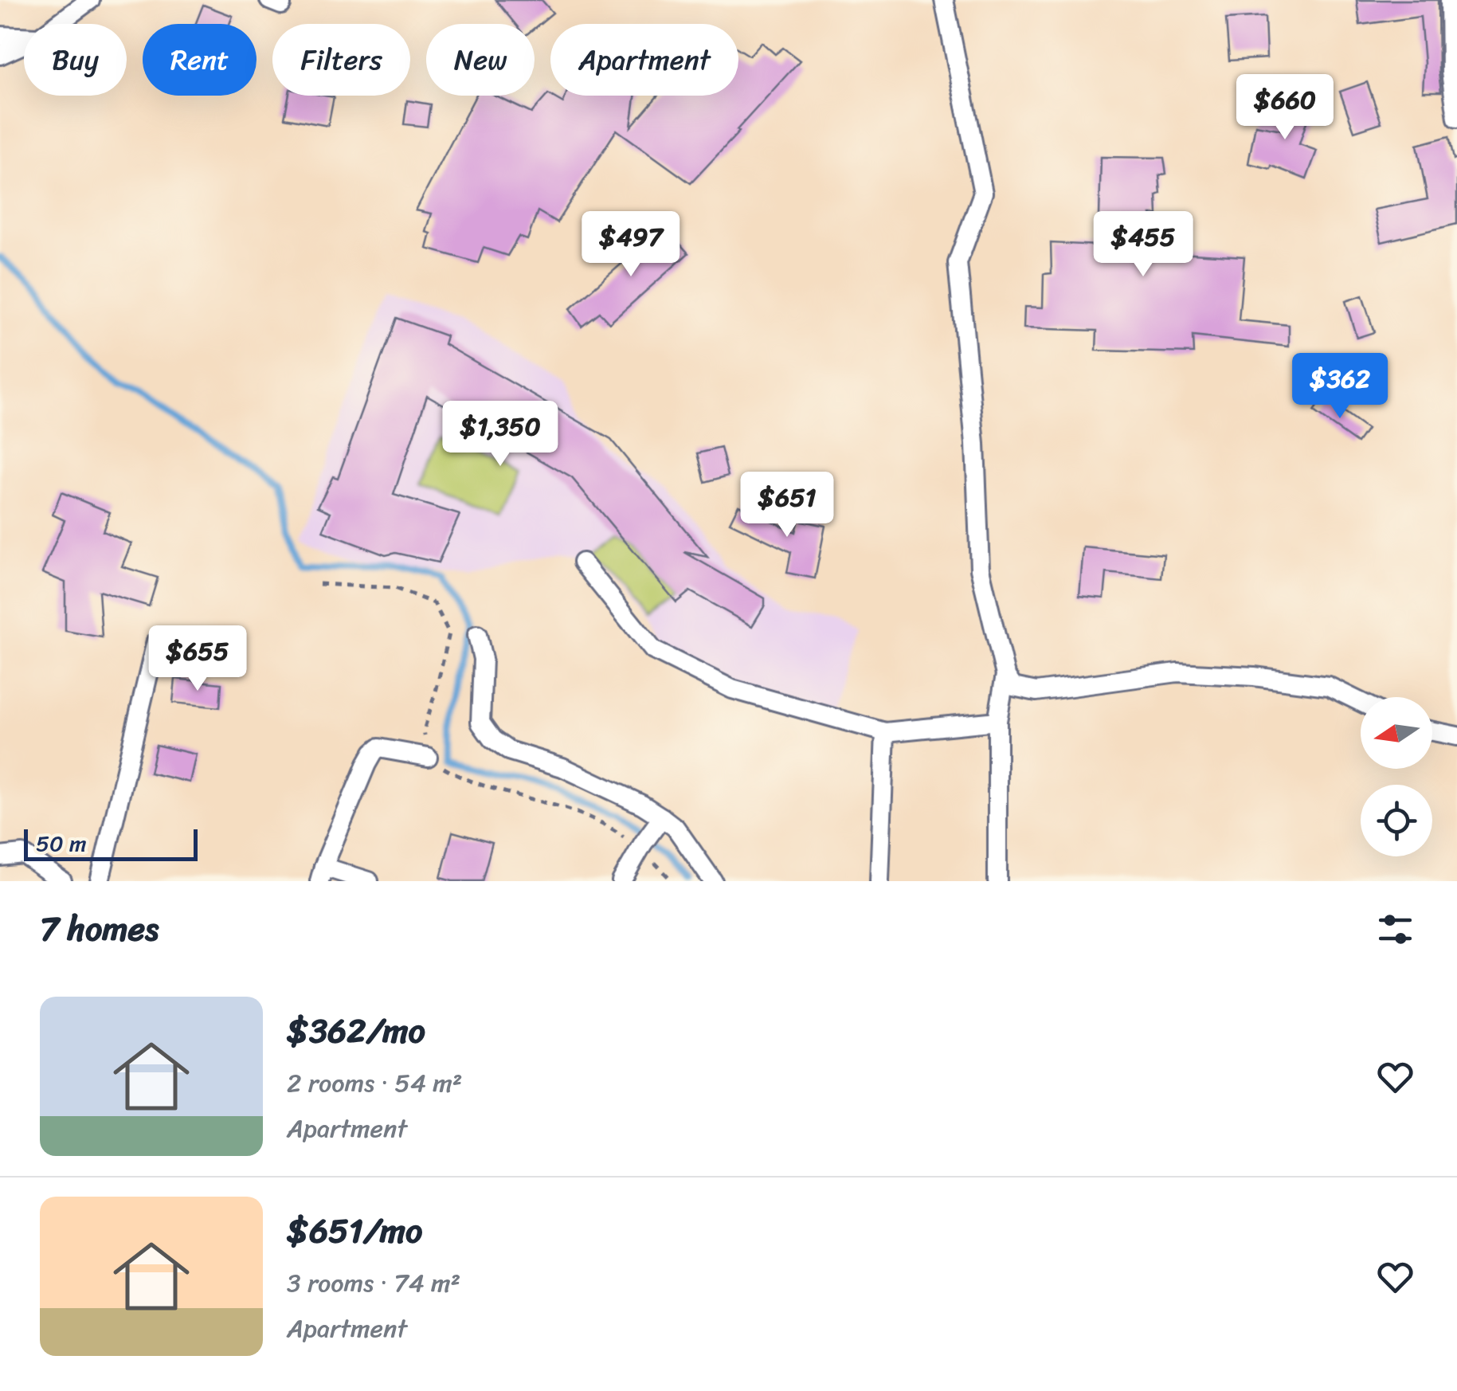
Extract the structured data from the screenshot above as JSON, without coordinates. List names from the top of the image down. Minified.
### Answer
{"scale_bar":"50 m","north":"left","page":{"chip":["Buy","Rent","Filters","New","Apartment"],"price":["$660","$497","$455","$362","$1,350","$651","$655"],"scale":"50 m","heading":"7 homes","list":[{"name":"$362/mo","note":"2 rooms · 54 m² · Apartment"},{"name":"$651/mo","note":"3 rooms · 74 m² · Apartment"}]}}
